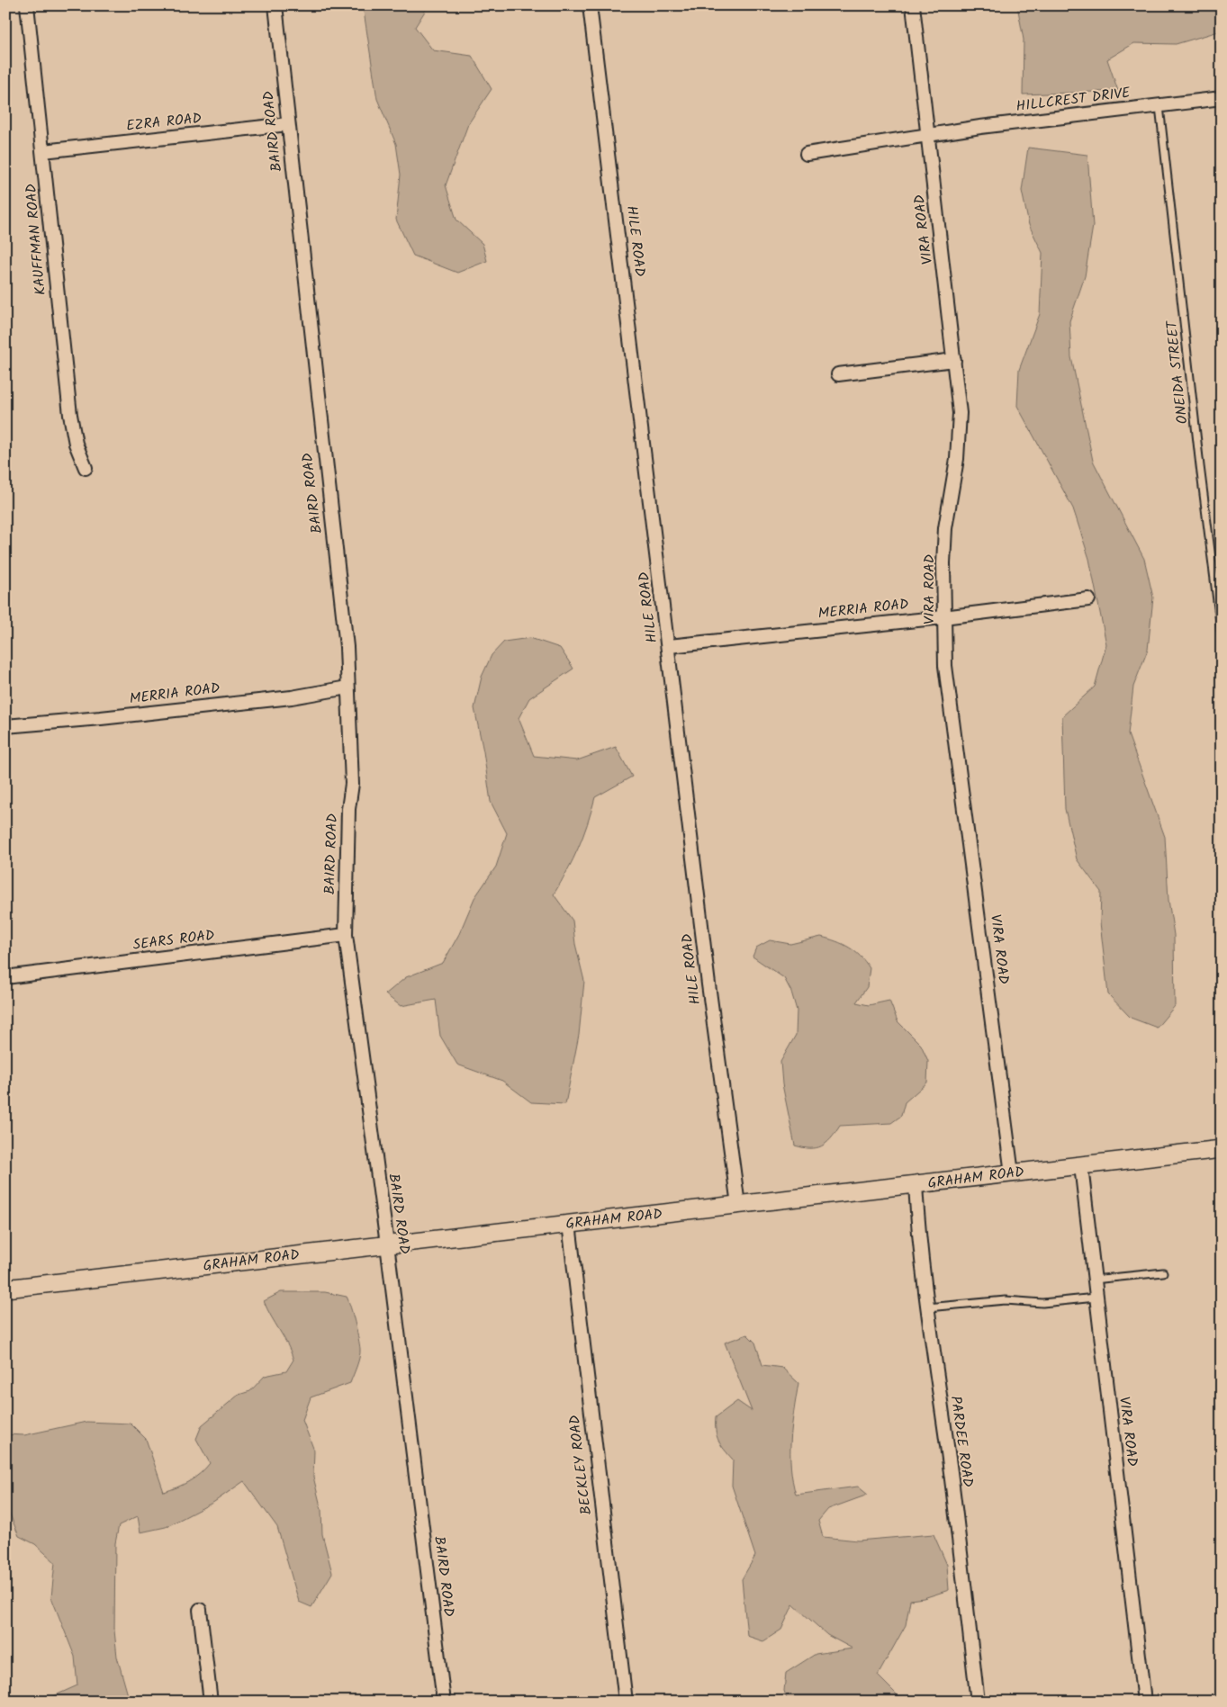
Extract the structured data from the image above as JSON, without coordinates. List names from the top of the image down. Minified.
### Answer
{"streets":{"main road":["GRAHAM ROAD"],"street":["HILLCREST DRIVE","EZRA ROAD","BAIRD ROAD","VIRA ROAD","KAUFFMAN ROAD","HILE ROAD","MERRIA ROAD","SEARS ROAD","PARDEE ROAD","BECKLEY ROAD"],"lane":["ONEIDA STREET"]},"crossings":[["HILLCREST DRIVE","VIRA ROAD"],["HILLCREST DRIVE","ONEIDA STREET"],["EZRA ROAD","BAIRD ROAD"],["EZRA ROAD","KAUFFMAN ROAD"],["BAIRD ROAD","MERRIA ROAD"],["BAIRD ROAD","SEARS ROAD"],["BAIRD ROAD","GRAHAM ROAD"],["VIRA ROAD","MERRIA ROAD"],["VIRA ROAD","GRAHAM ROAD"],["HILE ROAD","MERRIA ROAD"],["HILE ROAD","GRAHAM ROAD"],["GRAHAM ROAD","PARDEE ROAD"],["GRAHAM ROAD","BECKLEY ROAD"]]}
